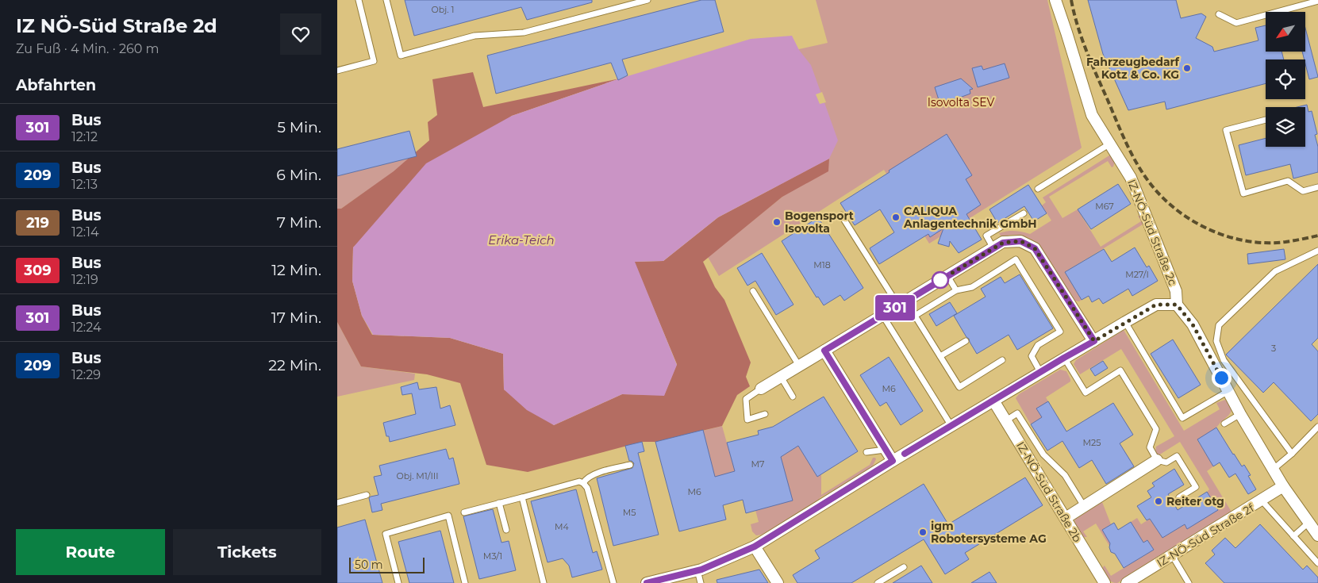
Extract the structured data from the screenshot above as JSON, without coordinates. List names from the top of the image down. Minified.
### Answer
{"streets":{"street":["IZ-NÖ-Süd Straße 2c","IZ-NÖ-Süd Straße 2b","IZ-NÖ-Süd Straße 2f"]},"crossings":[["IZ-NÖ-Süd Straße 2c","IZ-NÖ-Süd Straße 2f"]],"water":["Erika-Teich"],"parks":["Isovolta SEV"],"places":["Fahrzeugbedarf Kotz & Co. KG","CALIQUA Anlagentechnik GmbH","Bogensport Isovolta","Reiter otg","igm Robotersysteme AG"],"lines":["bus line 301"],"house_numbers":["Obj. 1","M67","M18","M27/I","3","M6","M25","M7","Obj. M1/III","M6","M5","M4","M3/1"],"scale_bar":"50 m","north":"bottom left","page":{"heading":[["IZ NÖ-Süd Straße 2d","Zu Fuß · 4 Min. · 260 m"],"Abfahrten"],"on_map":"301","list":[{"mark":"301","name":"Bus","note":"12:12","value":"5 Min."},{"mark":"209","name":"Bus","note":"12:13","value":"6 Min."},{"mark":"219","name":"Bus","note":"12:14","value":"7 Min."},{"mark":"309","name":"Bus","note":"12:19","value":"12 Min."},{"mark":"301","name":"Bus","note":"12:24","value":"17 Min."},{"mark":"209","name":"Bus","note":"12:29","value":"22 Min."}],"buttons":["Route","Tickets"],"scale":"50 m"}}
